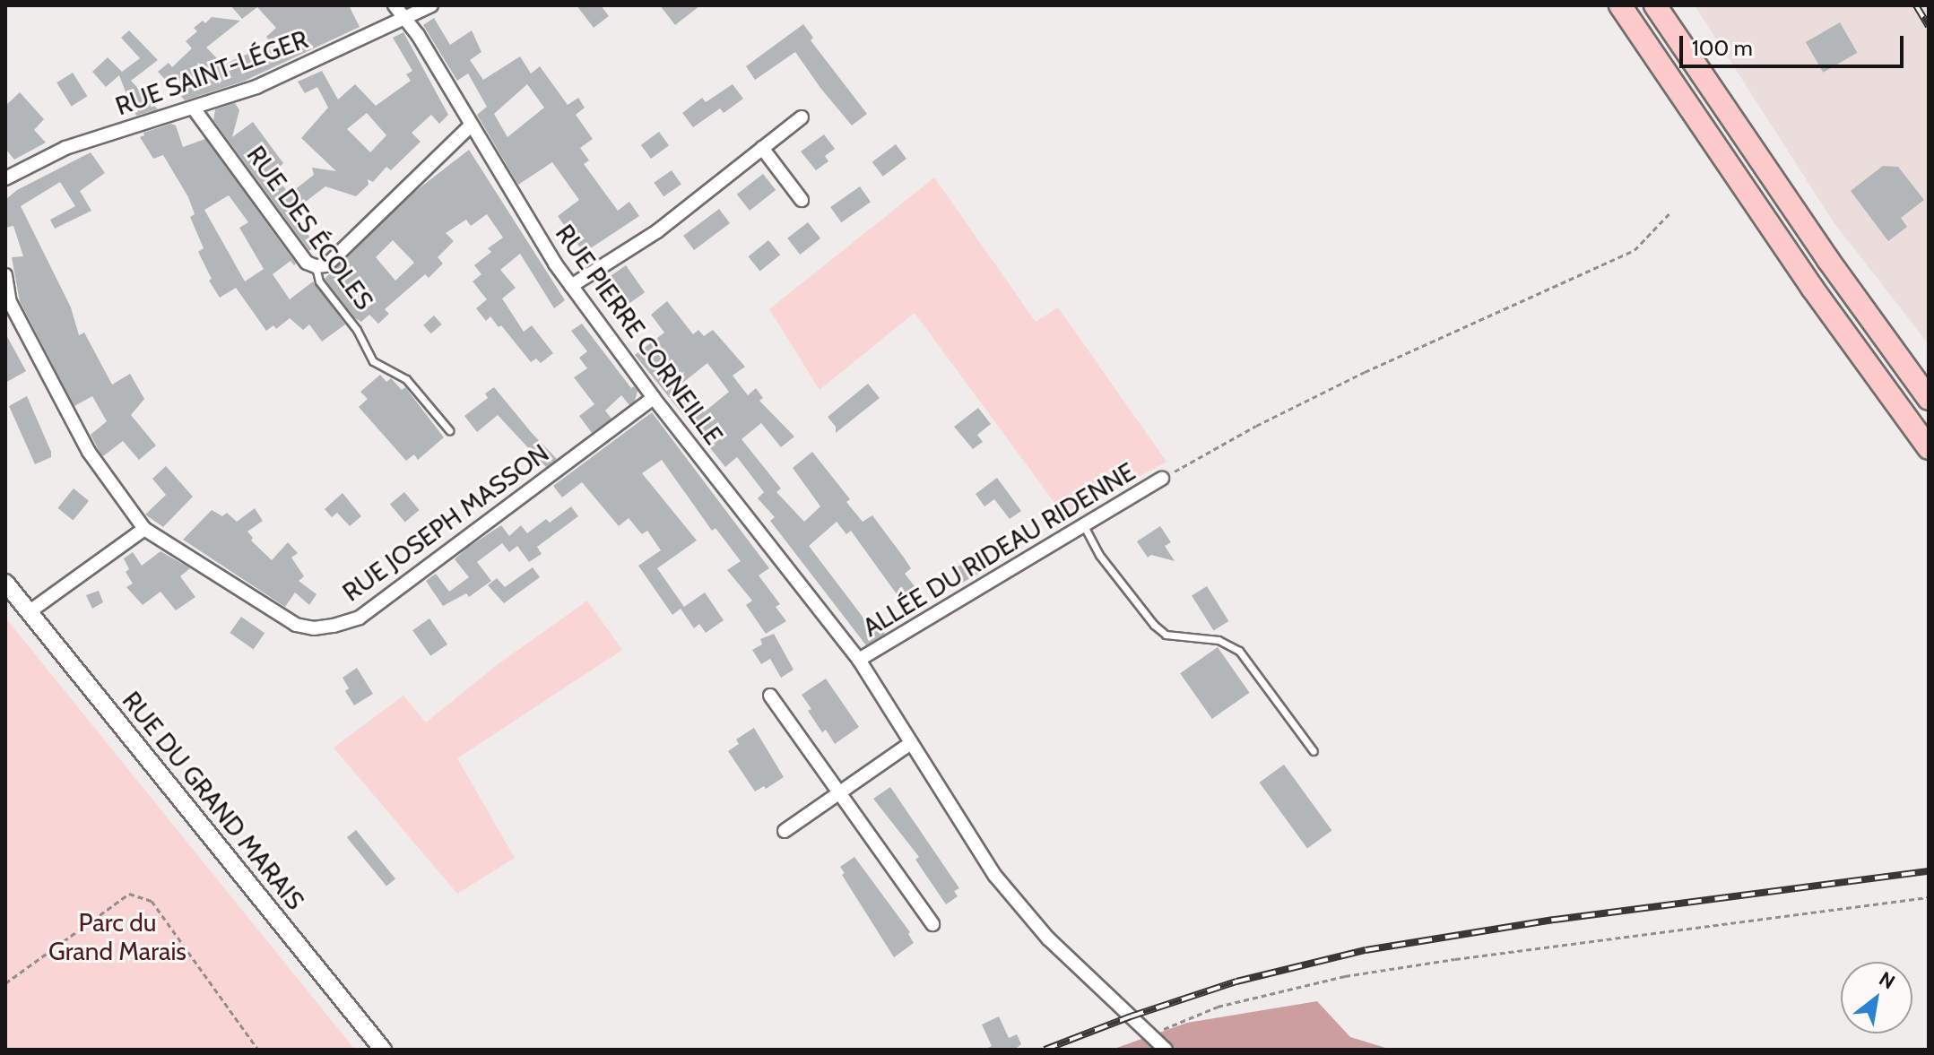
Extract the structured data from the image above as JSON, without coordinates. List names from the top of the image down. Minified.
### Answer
{"streets":{"street":["RUE SAINT-LÉGER","RUE DES ÉCOLES","RUE PIERRE CORNEILLE","RUE JOSEPH MASSON","ALLÉE DU RIDEAU RIDENNE","RUE DU GRAND MARAIS"]},"crossings":[["RUE SAINT-LÉGER","RUE DES ÉCOLES"],["RUE SAINT-LÉGER","RUE PIERRE CORNEILLE"],["RUE PIERRE CORNEILLE","RUE JOSEPH MASSON"],["RUE PIERRE CORNEILLE","ALLÉE DU RIDEAU RIDENNE"]],"parks":["Parc du Grand Marais"],"scale_bar":"100 m","north":"top right"}
